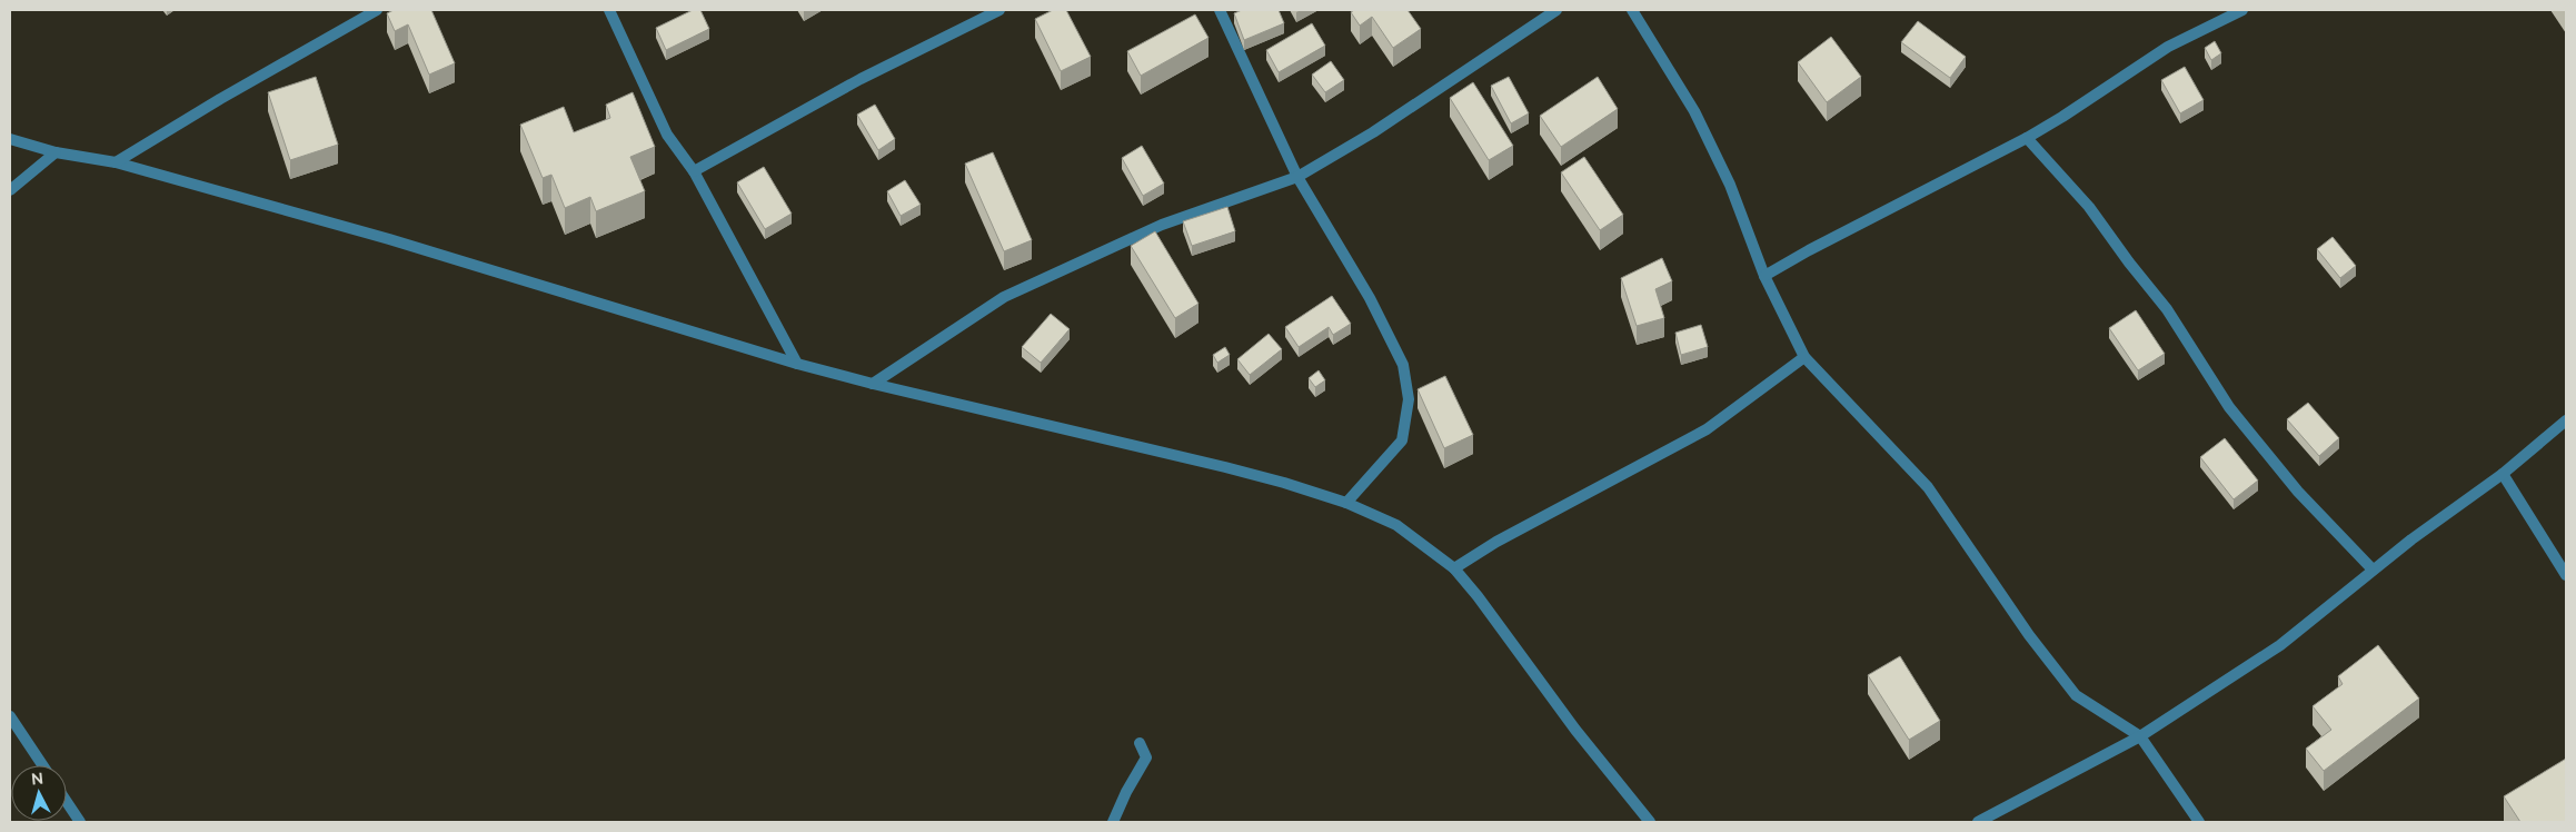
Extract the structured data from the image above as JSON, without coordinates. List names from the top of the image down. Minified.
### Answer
{"north":"top"}
